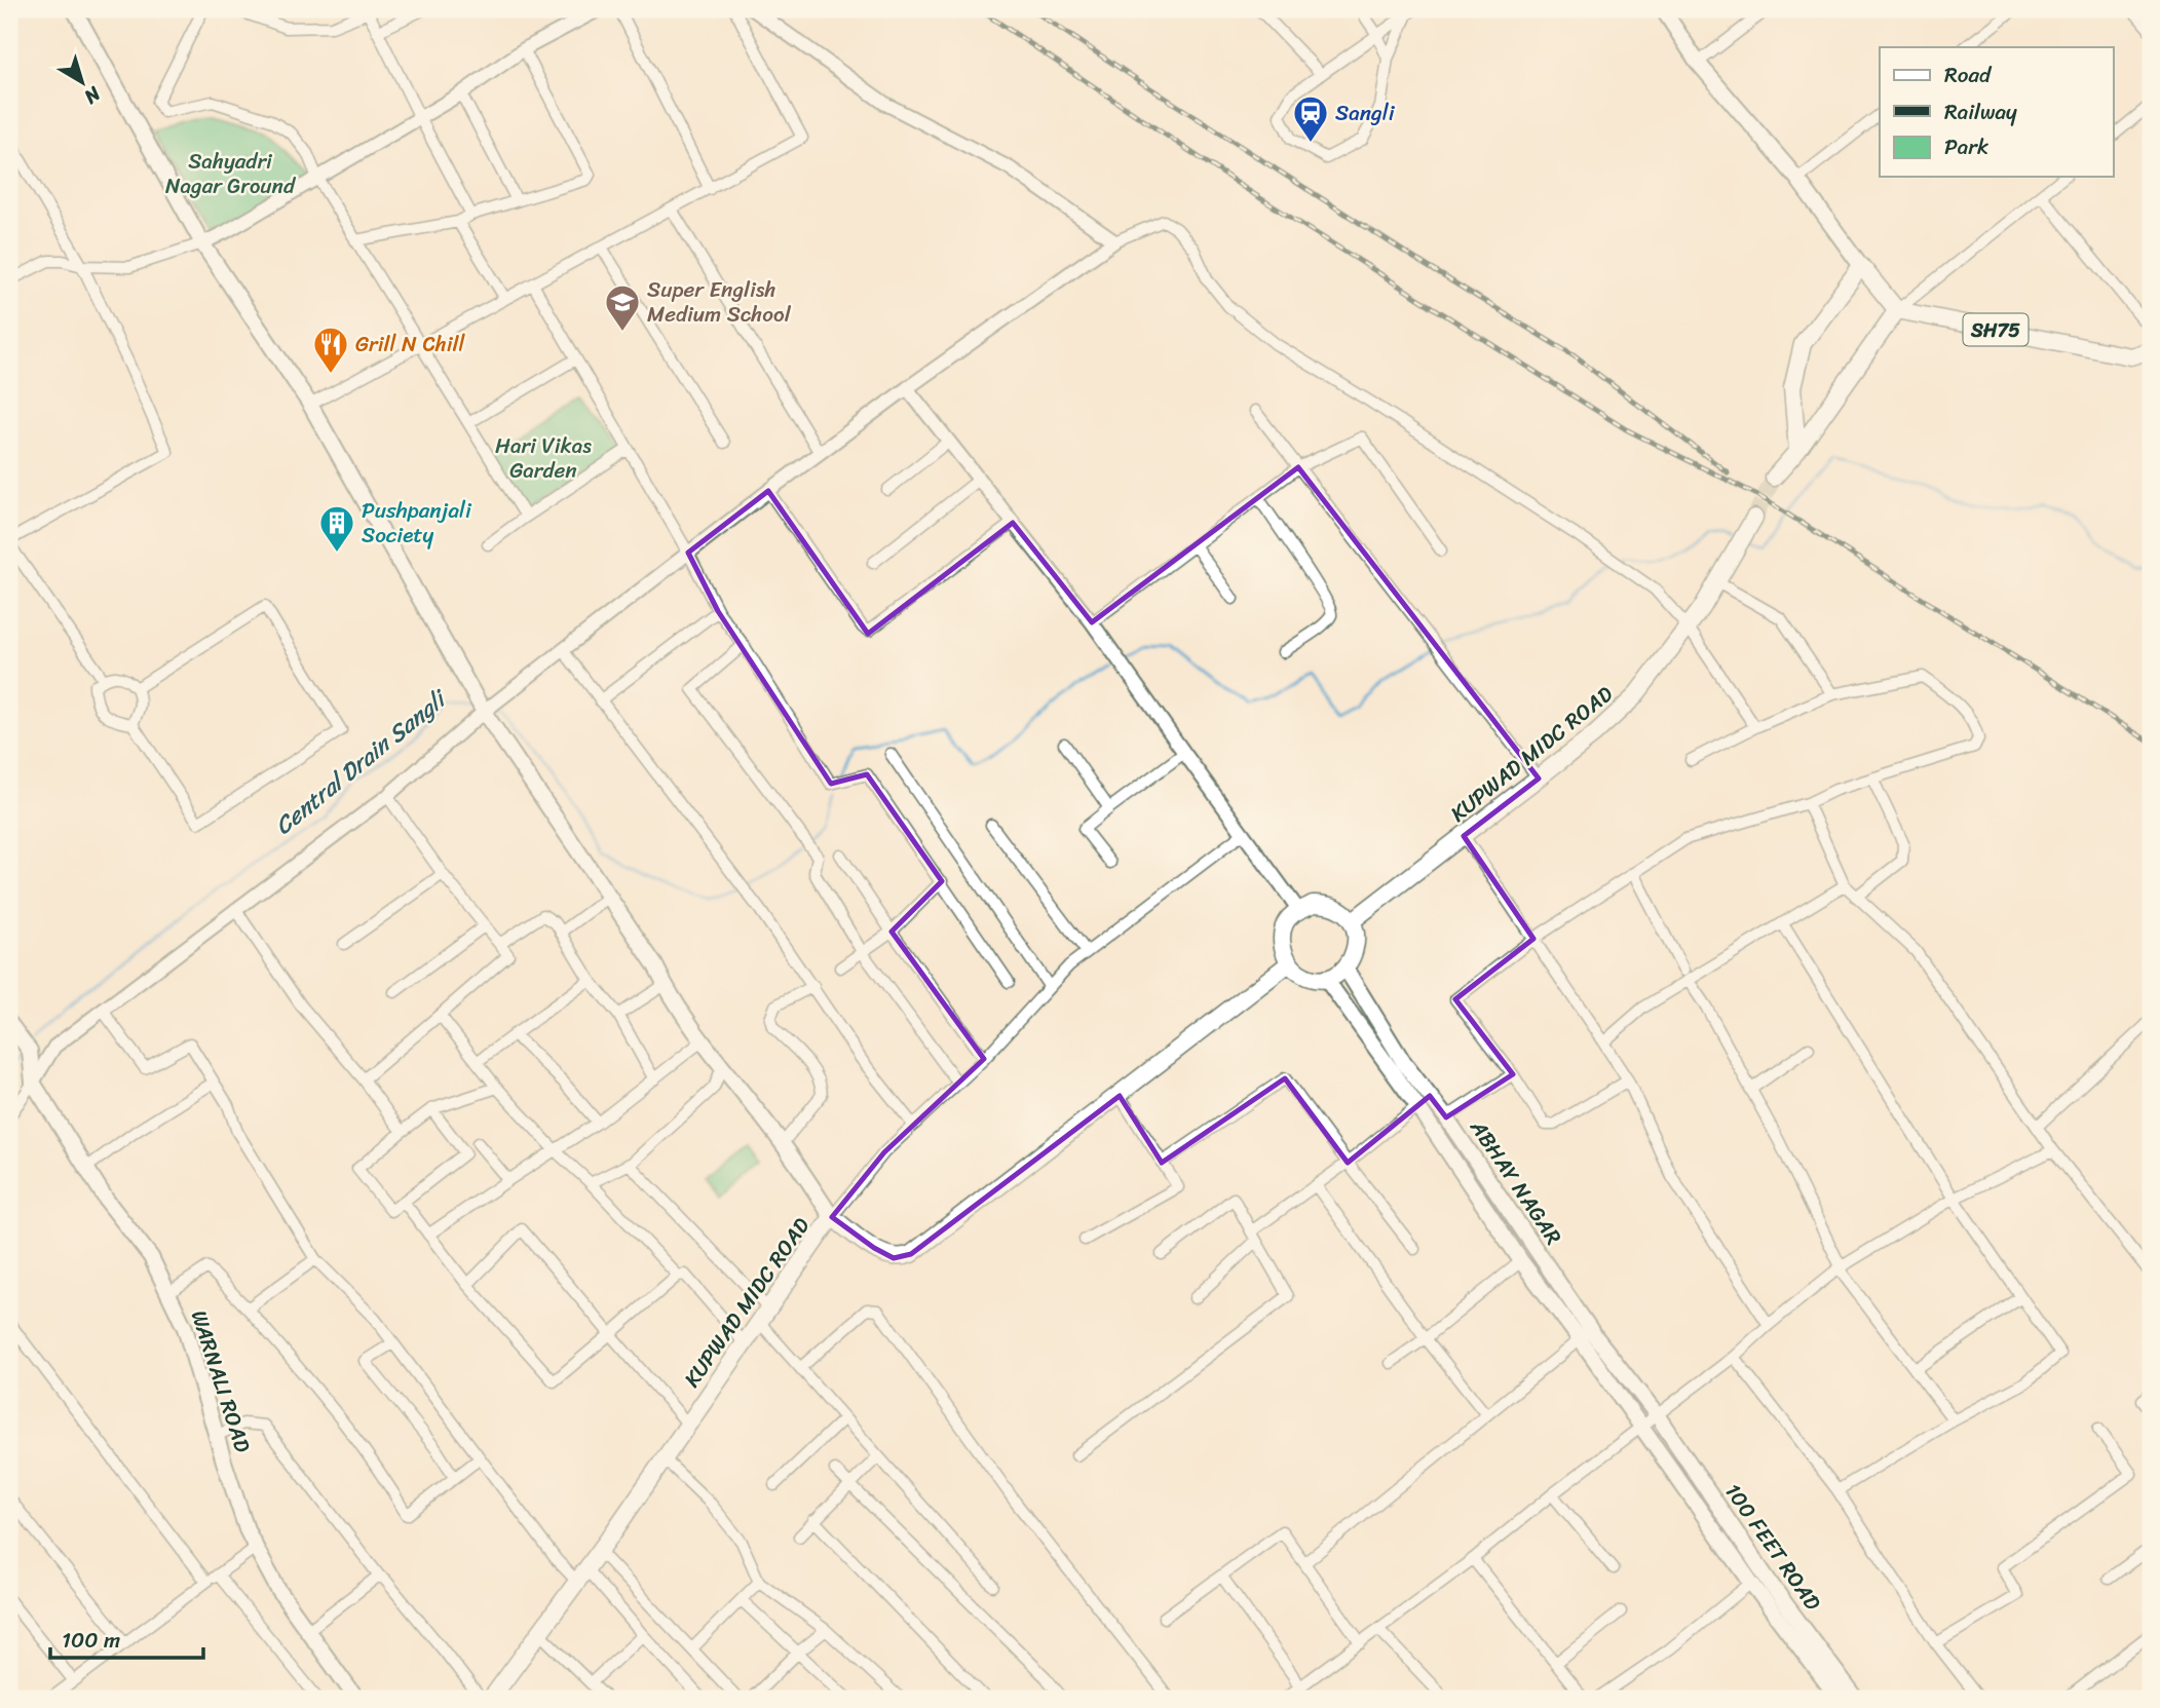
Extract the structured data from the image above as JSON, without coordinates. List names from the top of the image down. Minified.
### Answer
{"streets":{"main road":["SH75","KUPWAD MIDC ROAD","ABHAY NAGAR","WARNALI ROAD","100 FEET ROAD"]},"crossings":[["KUPWAD MIDC ROAD","ABHAY NAGAR"],["ABHAY NAGAR","100 FEET ROAD"]],"water":["Central Drain Sangli"],"parks":["Sahyadri Nagar Ground","Hari Vikas Garden"],"places":{"station":["Sangli"],"school or university":["Super English Medium School"],"restaurant":["Grill N Chill"],"building":["Pushpanjali Society"]},"legend":["Road","Railway","Park"],"scale_bar":"100 m","north":"bottom right"}
